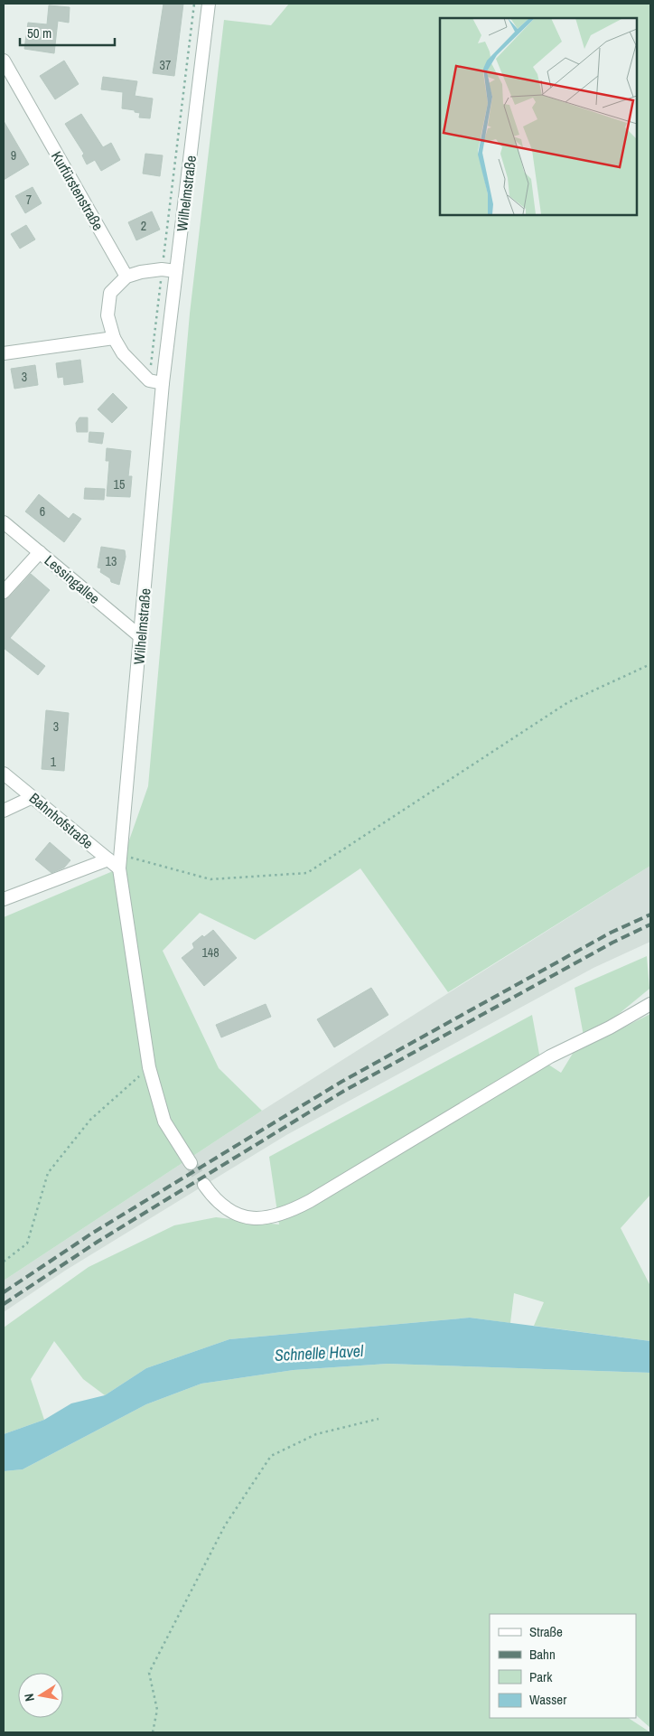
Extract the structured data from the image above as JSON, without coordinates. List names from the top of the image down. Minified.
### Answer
{"streets":{"street":["Kurfürstenstraße","Wilhelmstraße","Lessingallee","Bahnhofstraße"]},"crossings":[["Wilhelmstraße","Lessingallee"],["Wilhelmstraße","Bahnhofstraße"]],"water":["Schnelle Havel"],"house_numbers":["37","9","7","2","3","15","6","13","3","1","148"],"legend":["Straße","Bahn","Park","Wasser"],"scale_bar":"50 m","north":"left"}
